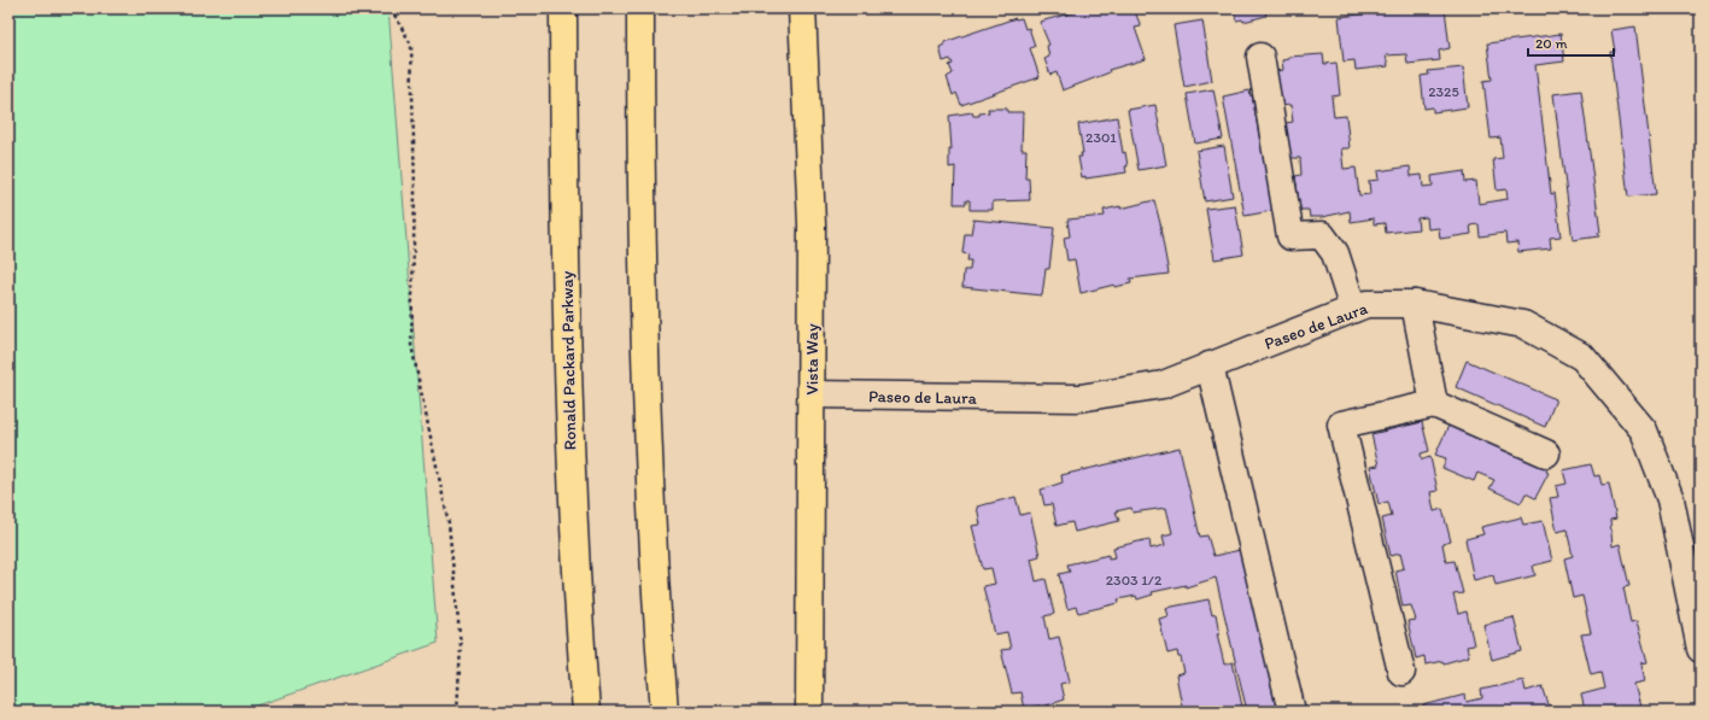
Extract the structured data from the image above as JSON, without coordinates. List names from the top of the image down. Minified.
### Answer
{"streets":{"main road":["Vista Way","Ronald Packard Parkway"],"street":["Paseo de Laura"]},"crossings":[["Paseo de Laura","Vista Way"]],"house_numbers":["2325","2301","2303 1/2"],"scale_bar":"20 m"}
